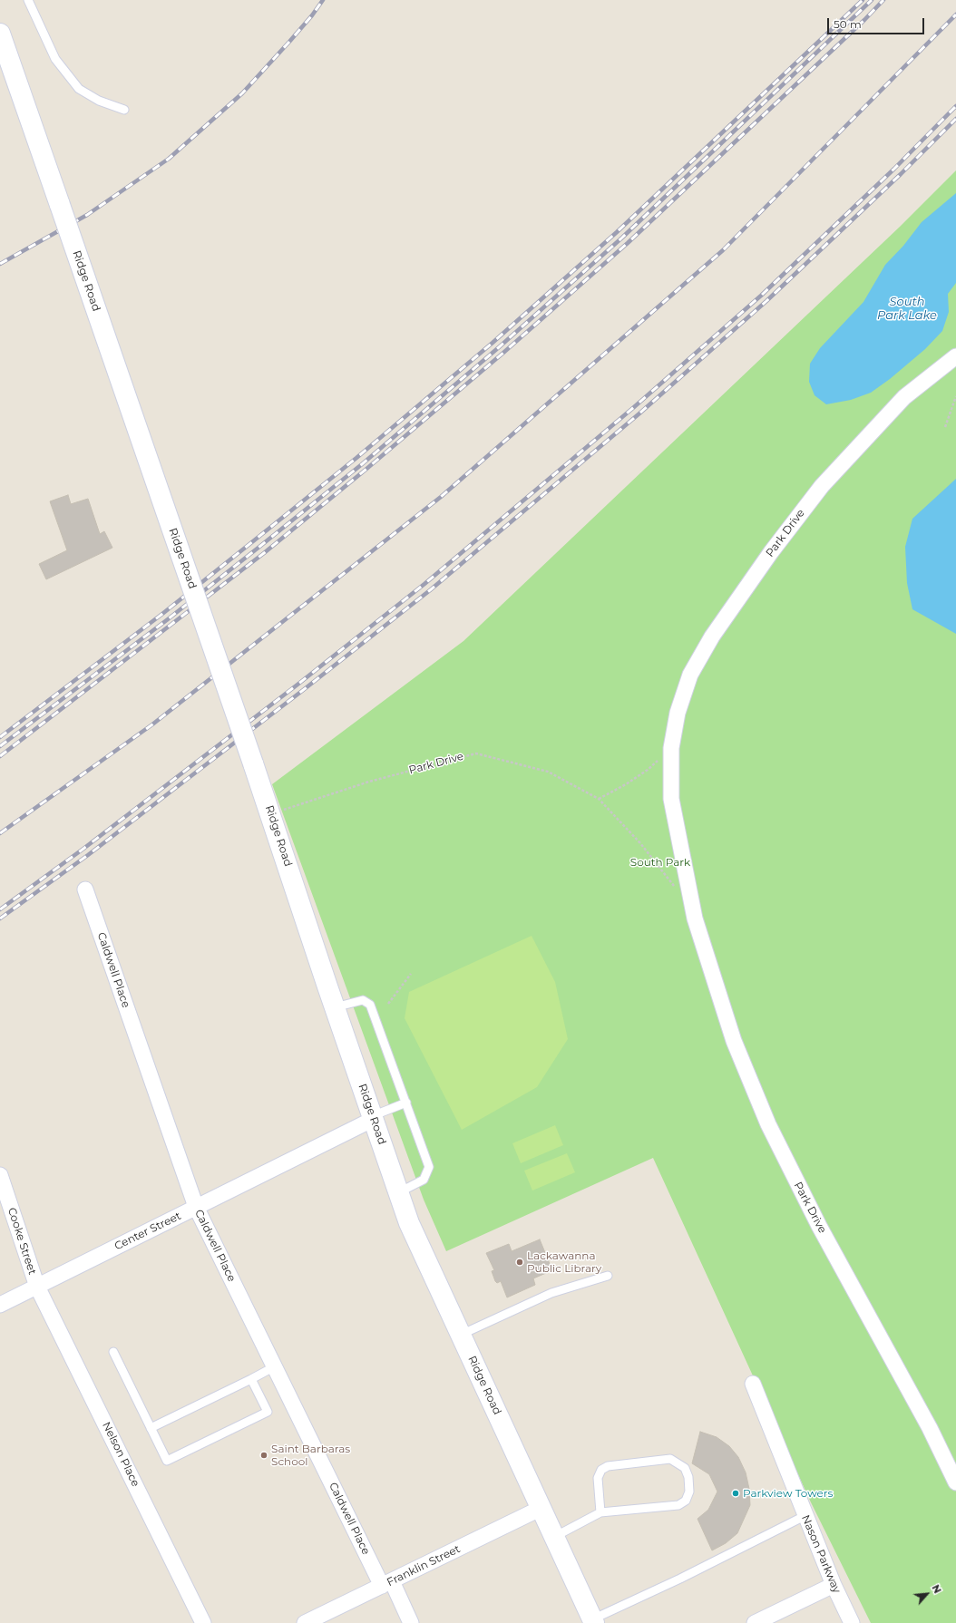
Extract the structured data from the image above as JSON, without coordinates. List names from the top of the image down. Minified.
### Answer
{"streets":{"main road":["Ridge Road"],"street":["Park Drive","Caldwell Place","Center Street","Cooke Street","Nelson Place","Nason Parkway","Franklin Street"]},"crossings":[["Ridge Road","Park Drive"],["Ridge Road","Center Street"],["Ridge Road","Franklin Street"],["Caldwell Place","Center Street"],["Caldwell Place","Franklin Street"],["Center Street","Cooke Street"],["Center Street","Nelson Place"],["Cooke Street","Nelson Place"]],"water":["South Park Lake"],"parks":["South Park"],"places":["Lackawanna Public Library","Saint Barbaras School","Parkview Towers"],"scale_bar":"50 m","north":"top right"}
